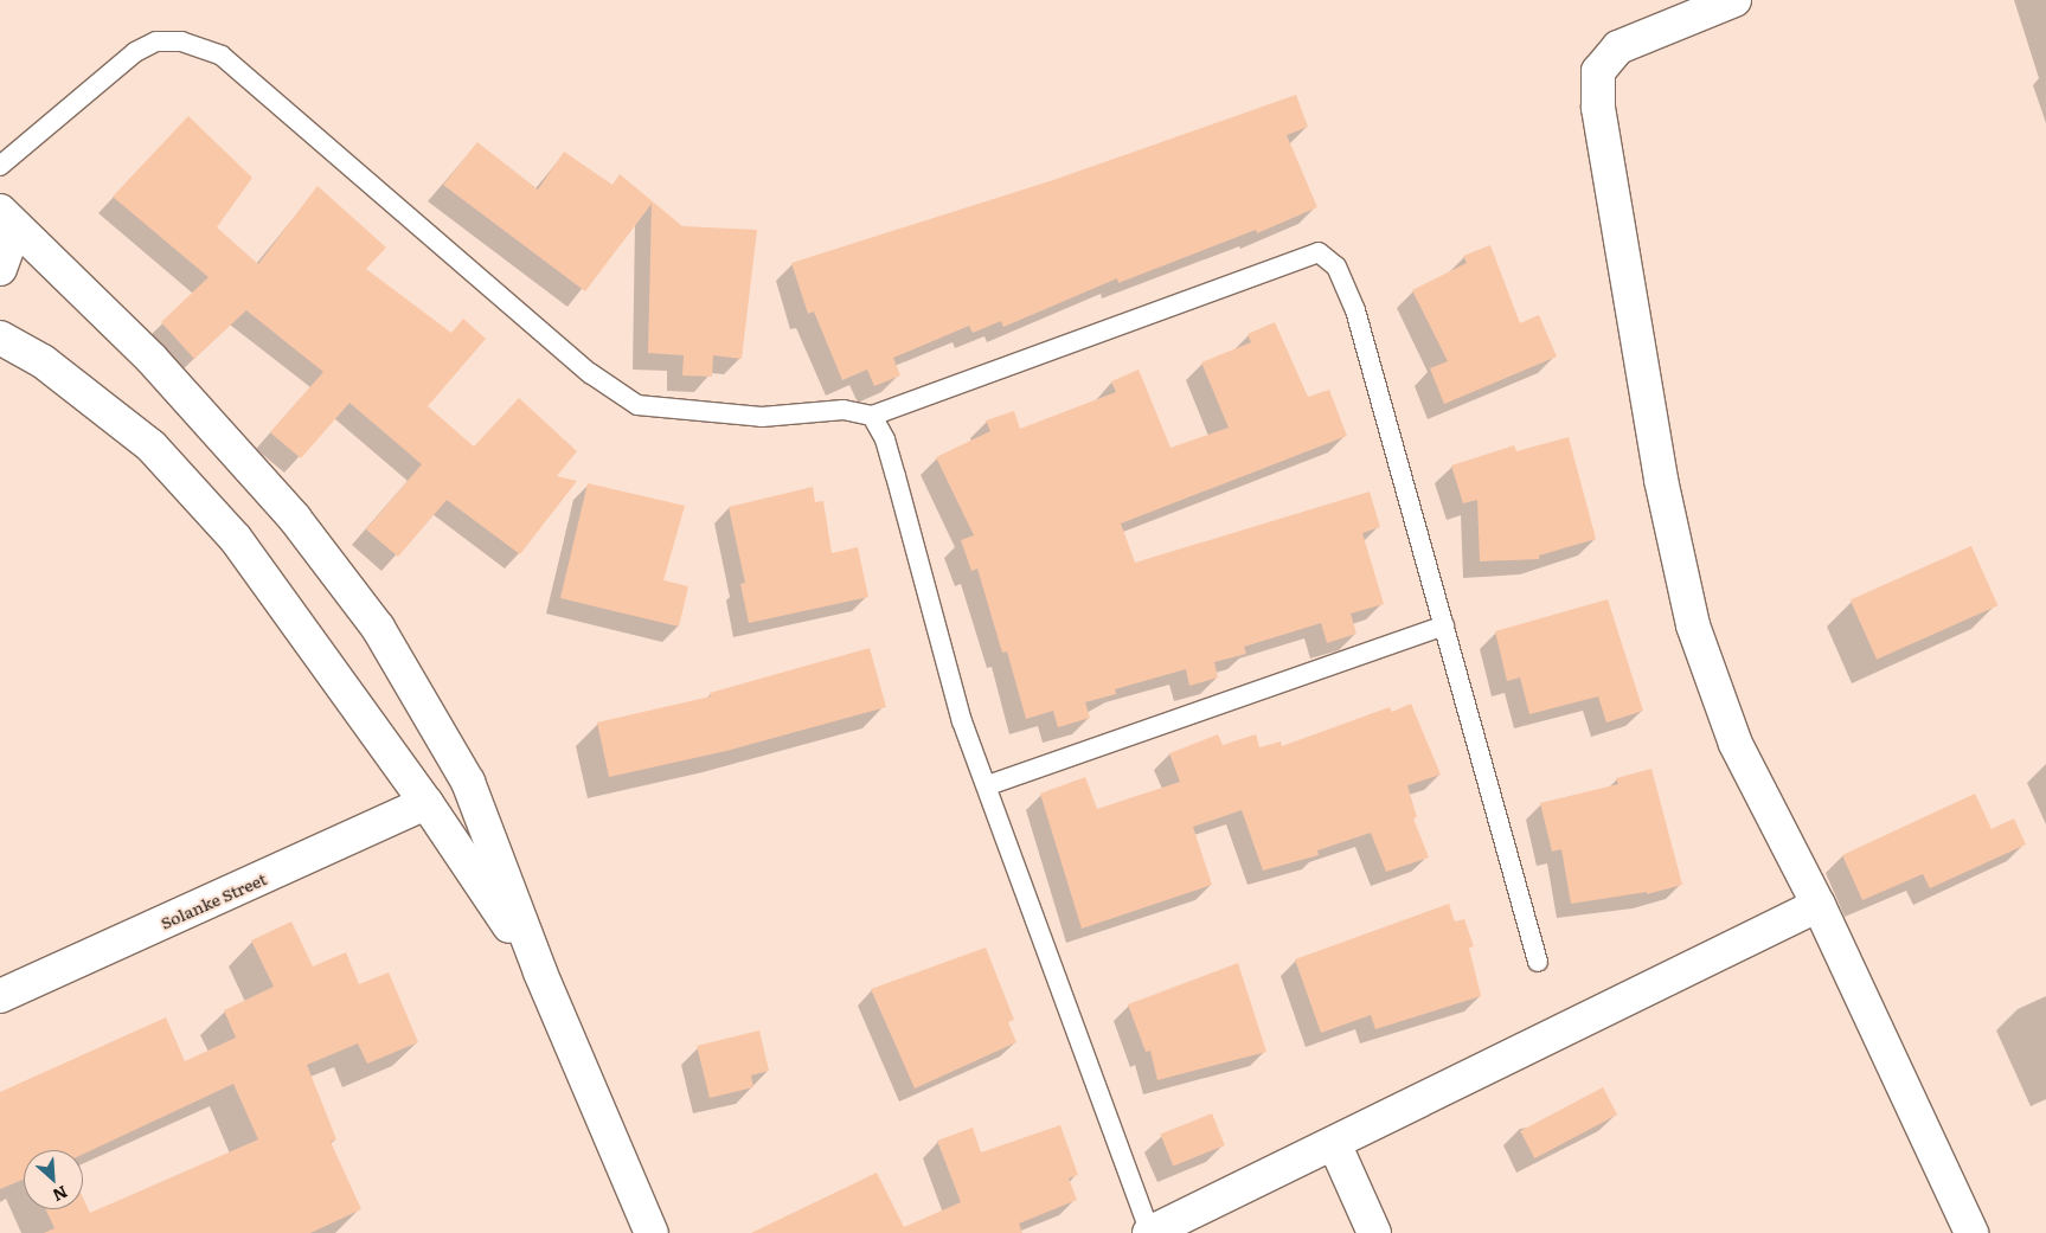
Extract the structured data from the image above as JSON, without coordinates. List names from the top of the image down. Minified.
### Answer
{"streets":{"street":["Solanke Street"]},"north":"bottom right"}
